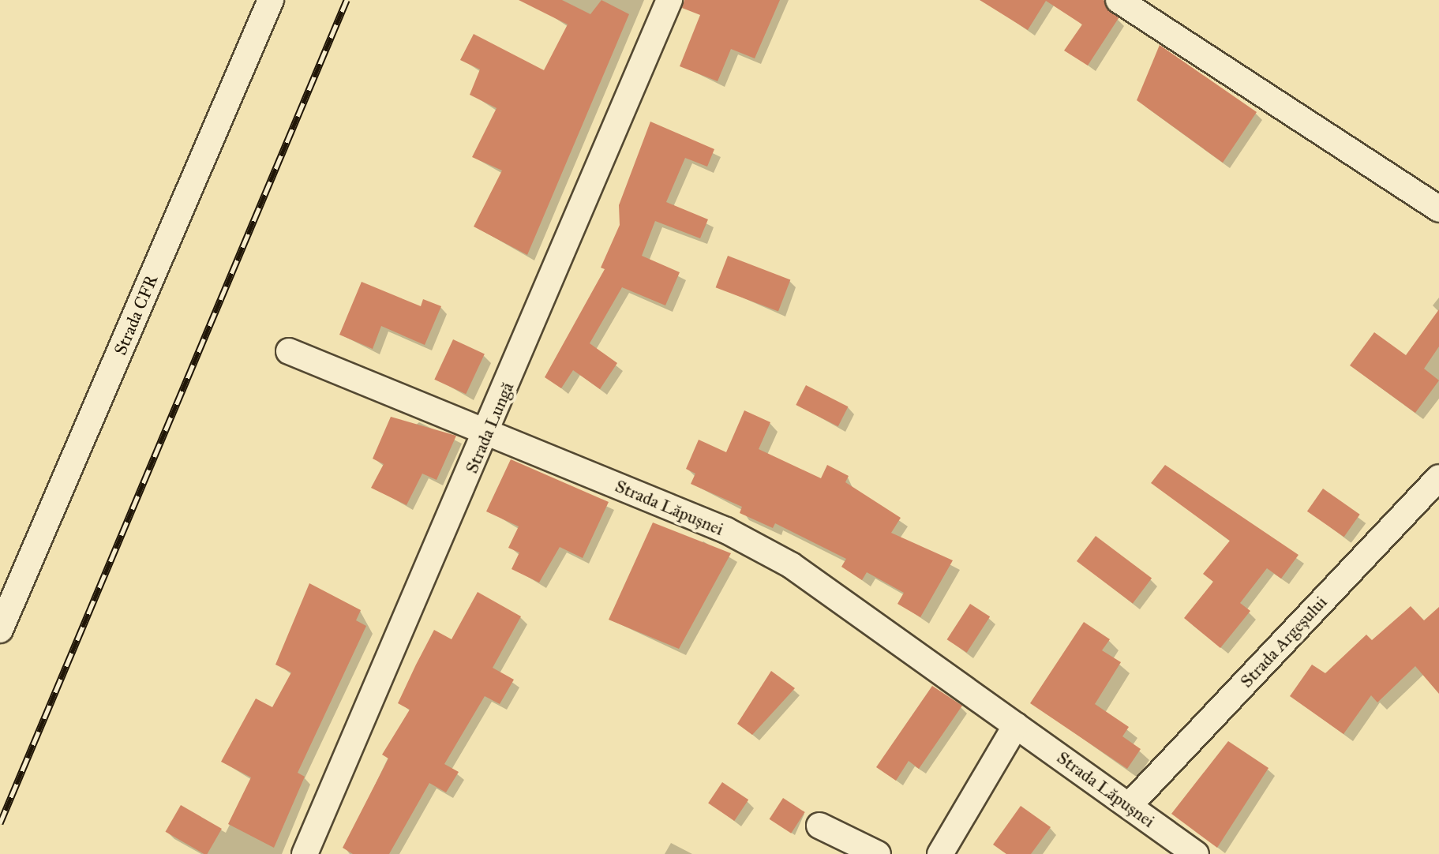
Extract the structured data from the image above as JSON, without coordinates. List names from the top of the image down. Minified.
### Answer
{"streets":{"street":["Strada CFR","Strada Lungă","Strada Lăpușnei","Strada Argeșului"]},"crossings":[["Strada Lungă","Strada Lăpușnei"],["Strada Lăpușnei","Strada Argeșului"]]}
